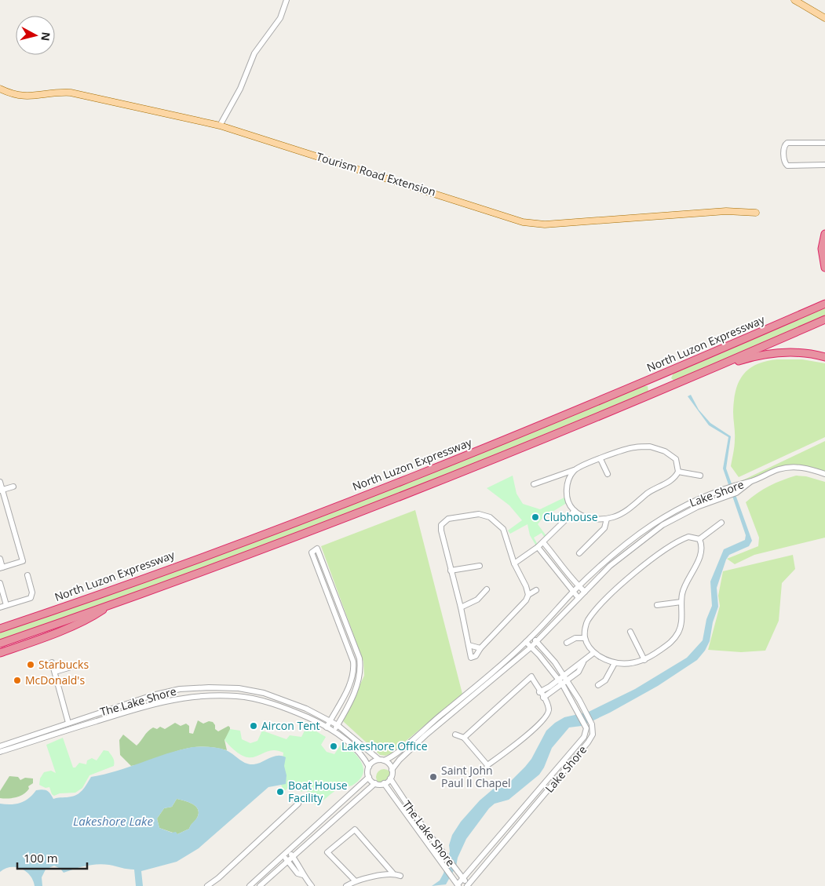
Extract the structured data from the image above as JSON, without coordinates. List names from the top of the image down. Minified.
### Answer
{"streets":{"highway":["North Luzon Expressway"],"main road":["Tourism Road Extension"],"street":["Lake Shore","The Lake Shore"]},"crossings":[["Lake Shore","The Lake Shore"]],"water":["Lakeshore Lake"],"places":["Clubhouse","Starbucks","McDonald's","Aircon Tent","Lakeshore Office","Saint John Paul II Chapel","Boat House Facility"],"scale_bar":"100 m","north":"right"}
